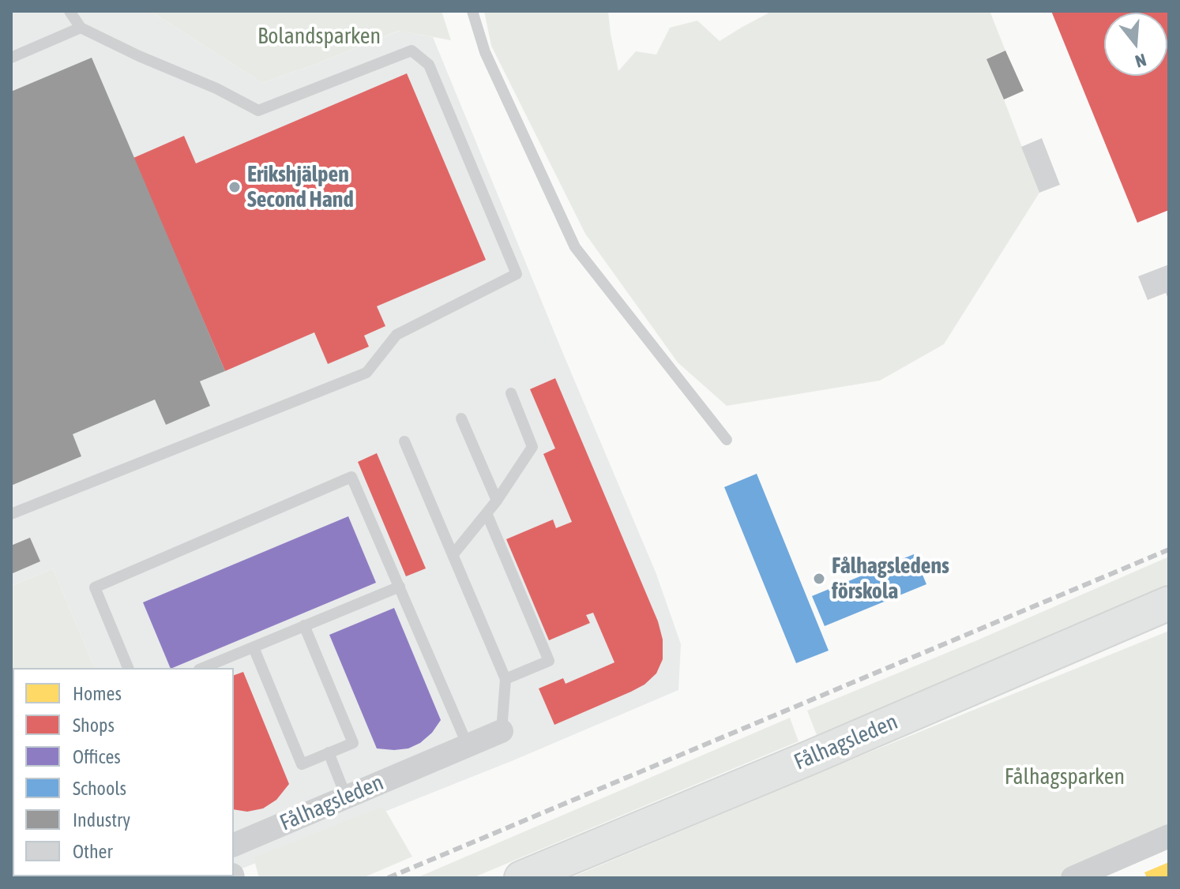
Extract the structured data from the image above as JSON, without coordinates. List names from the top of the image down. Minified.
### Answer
{"streets":{"main road":["Fålhagsleden"]},"parks":["Bolandsparken","Fålhagsparken"],"places":["Erikshjälpen Second Hand","Fålhagsledens förskola"],"legend":["Homes","Shops","Offices","Schools","Industry","Other"],"north":"bottom"}
